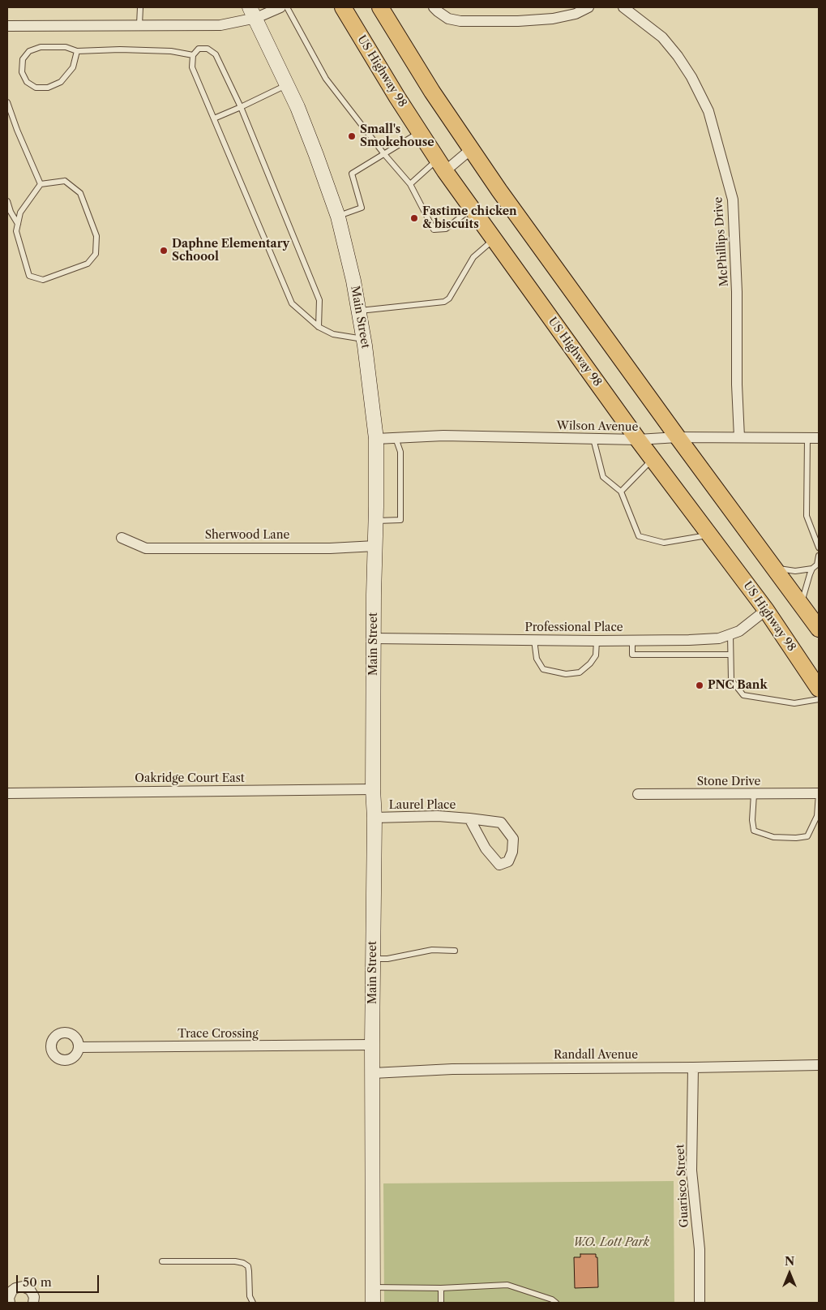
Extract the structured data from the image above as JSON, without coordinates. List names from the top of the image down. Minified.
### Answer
{"streets":{"main road":["US Highway 98","Main Street"],"street":["McPhillips Drive","Wilson Avenue","Sherwood Lane","Professional Place","Oakridge Court East","Stone Drive","Laurel Place","Trace Crossing","Randall Avenue","Guarisco Street"]},"crossings":[["US Highway 98","Wilson Avenue"],["US Highway 98","Professional Place"],["McPhillips Drive","Wilson Avenue"],["Main Street","Wilson Avenue"],["Main Street","Sherwood Lane"],["Main Street","Professional Place"],["Main Street","Oakridge Court East"],["Main Street","Laurel Place"],["Main Street","Trace Crossing"],["Main Street","Randall Avenue"],["Randall Avenue","Guarisco Street"]],"parks":["W.O. Lott Park"],"places":["Small's Smokehouse","Fastime chicken & biscuits","Daphne Elementary Schoool","PNC Bank"],"scale_bar":"50 m","north":"top"}
